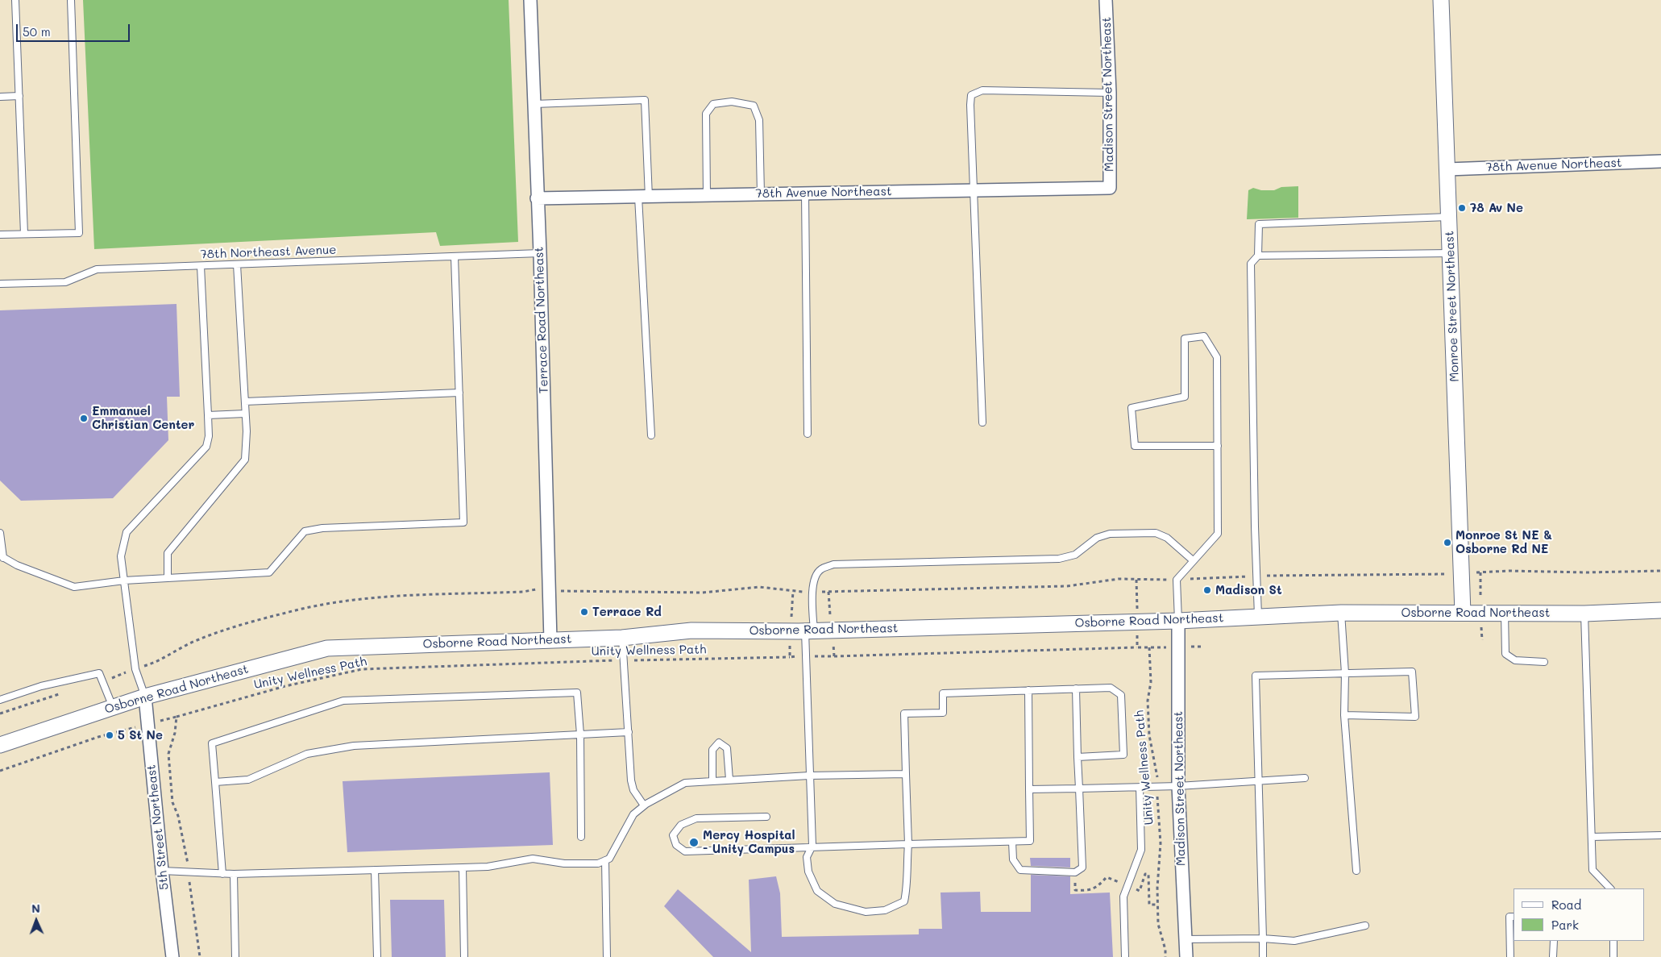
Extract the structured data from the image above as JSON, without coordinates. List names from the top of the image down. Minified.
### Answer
{"streets":{"street":["Madison Street Northeast","78th Avenue Northeast","Monroe Street Northeast","Terrace Road Northeast","Osborne Road Northeast","5th Street Northeast"],"lane":["78th Northeast Avenue"],"path":["Unity Wellness Path"]},"crossings":[["Madison Street Northeast","78th Avenue Northeast"],["Madison Street Northeast","Osborne Road Northeast"],["78th Avenue Northeast","Monroe Street Northeast"],["78th Avenue Northeast","Terrace Road Northeast"],["78th Northeast Avenue","Terrace Road Northeast"],["Monroe Street Northeast","Osborne Road Northeast"],["Terrace Road Northeast","Osborne Road Northeast"],["Osborne Road Northeast","5th Street Northeast"],["Unity Wellness Path","5th Street Northeast"]],"places":["78 Av Ne","Emmanuel Christian Center","Monroe St NE & Osborne Rd NE","Madison St","Terrace Rd","5 St Ne","Mercy Hospital - Unity Campus"],"legend":["Road","Park"],"scale_bar":"50 m","north":"top"}
